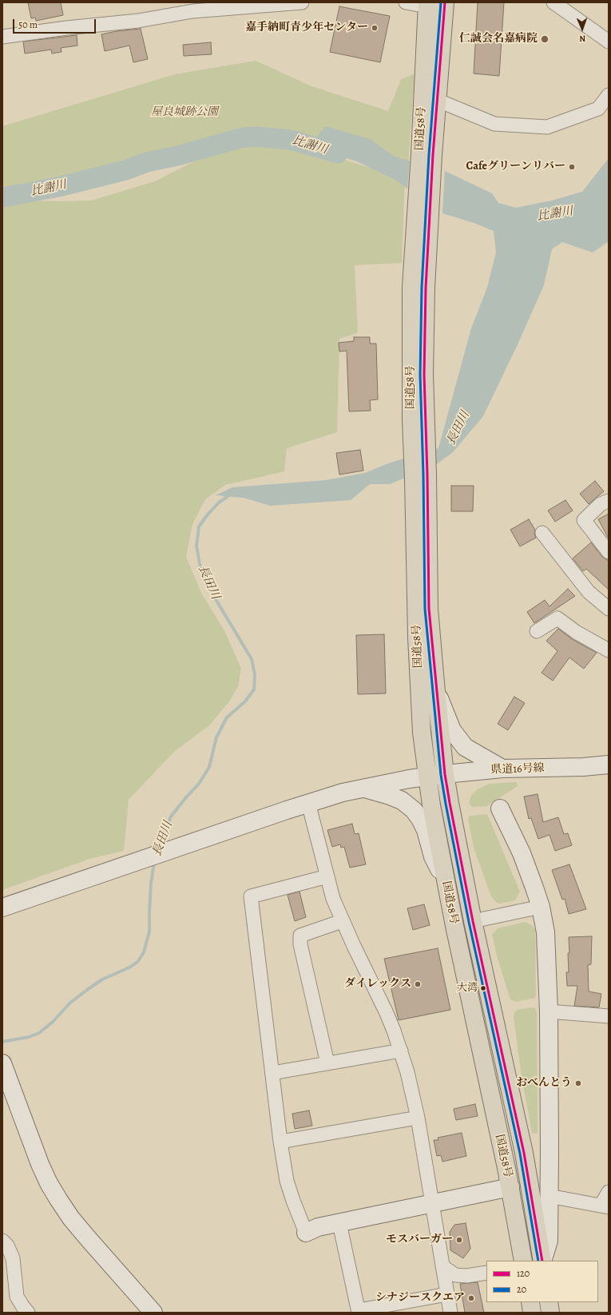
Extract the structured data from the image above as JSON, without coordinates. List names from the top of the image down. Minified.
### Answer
{"streets":{"highway":["国道58号"],"street":["県道16号線"]},"crossings":[["国道58号","県道16号線"]],"water":["比謝川","長田川"],"parks":["屋良城跡公園"],"places":["嘉手納町青少年センター","仁誠会名嘉病院","Cafeグリーンリバー","ダイレックス","大湾","おべんとう","モスバーガー","シナジースクエア"],"lines":["transit line 120","transit line 20"],"legend":["120","20"],"scale_bar":"50 m","north":"bottom"}
